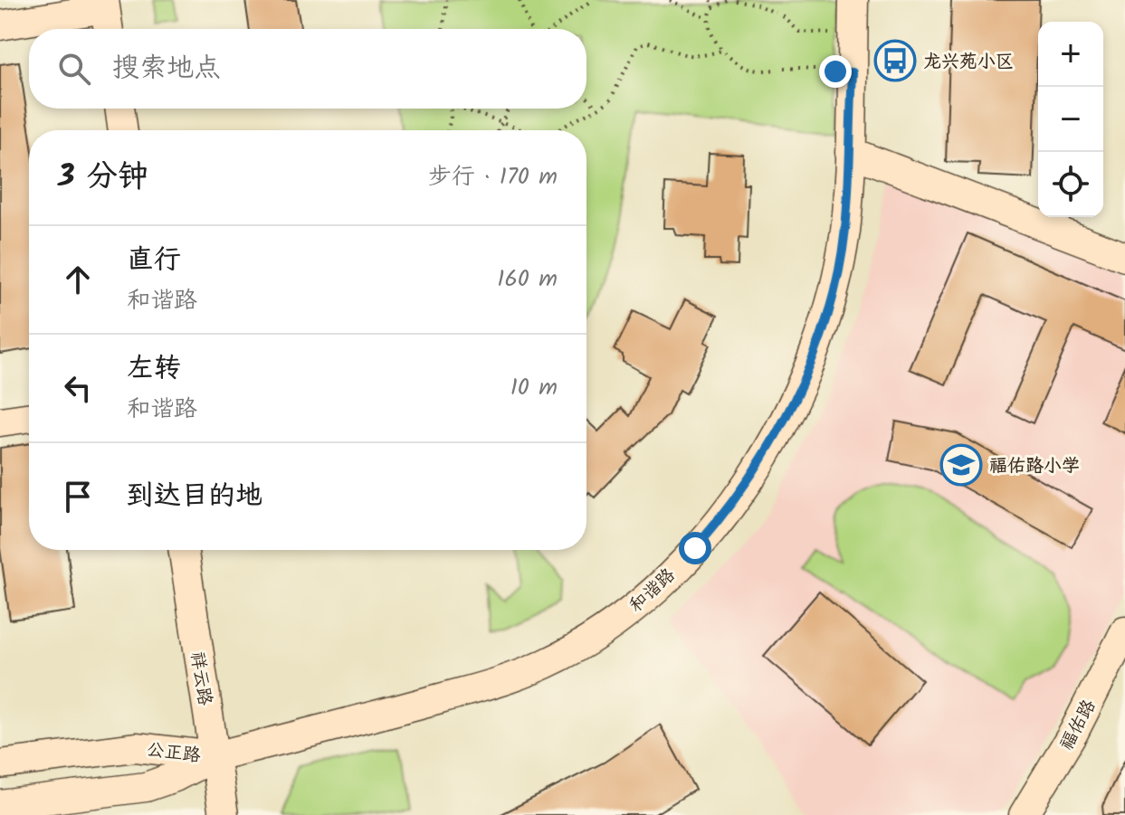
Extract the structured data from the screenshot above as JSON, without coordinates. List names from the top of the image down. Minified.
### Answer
{"streets":{"street":["和谐路","祥云路","福佑路","公正路"]},"crossings":[["和谐路","祥云路"],["和谐路","公正路"],["祥云路","公正路"]],"places":{"bus stop":["龙兴苑小区"],"school or university":["福佑路小学"]},"page":{"map_buttons":["+","−"],"search":"搜索地点","heading":["3 分钟","步行 · 170 m"],"list":[["直行","和谐路","160 m"],["左转","和谐路","10 m"],"到达目的地"]}}
